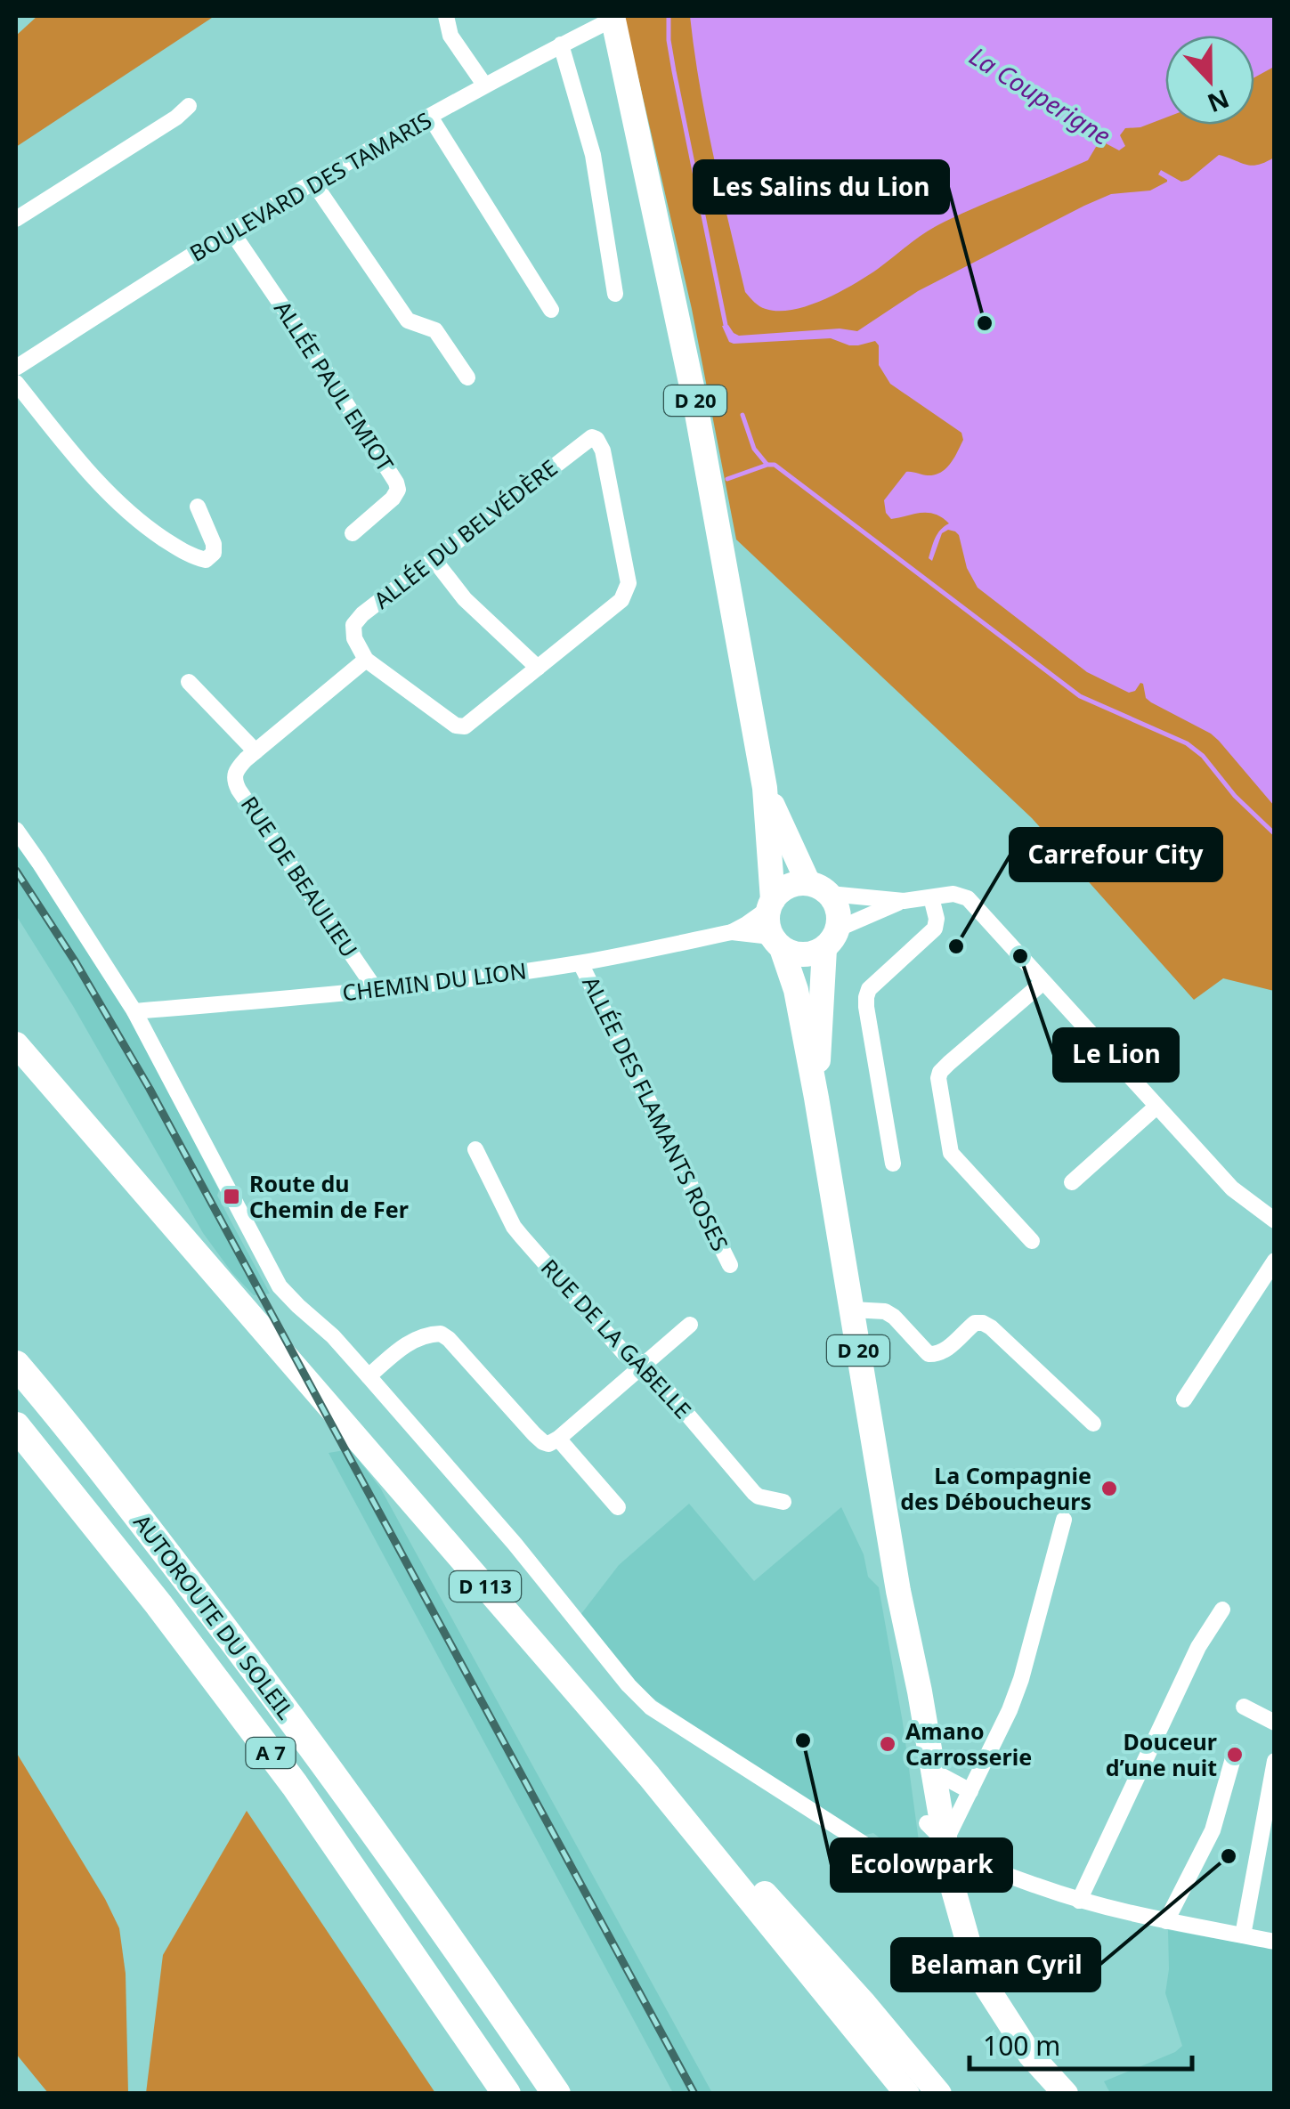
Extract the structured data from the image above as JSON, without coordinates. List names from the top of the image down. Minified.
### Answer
{"streets":{"highway":["AUTOROUTE DU SOLEIL","A 7"],"main road":["D 20","D 113"],"street":["BOULEVARD DES TAMARIS","ALLÉE PAUL EMIOT","ALLÉE DU BELVÉDÈRE","RUE DE BEAULIEU","CHEMIN DU LION","ALLÉE DES FLAMANTS ROSES","RUE DE LA GABELLE"]},"crossings":[["BOULEVARD DES TAMARIS","ALLÉE PAUL EMIOT"],["BOULEVARD DES TAMARIS","D 20"],["D 20","CHEMIN DU LION"],["ALLÉE DU BELVÉDÈRE","RUE DE BEAULIEU"],["RUE DE BEAULIEU","CHEMIN DU LION"],["CHEMIN DU LION","ALLÉE DES FLAMANTS ROSES"]],"water":["La Couperigne"],"places":{"other":["Les Salins du Lion","Carrefour City","Le Lion","La Compagnie des Déboucheurs","Ecolowpark","Amano Carrosserie","Douceur d’une nuit","Belaman Cyril"],"transit":["Route du Chemin de Fer"]},"scale_bar":"100 m","north":"bottom"}
